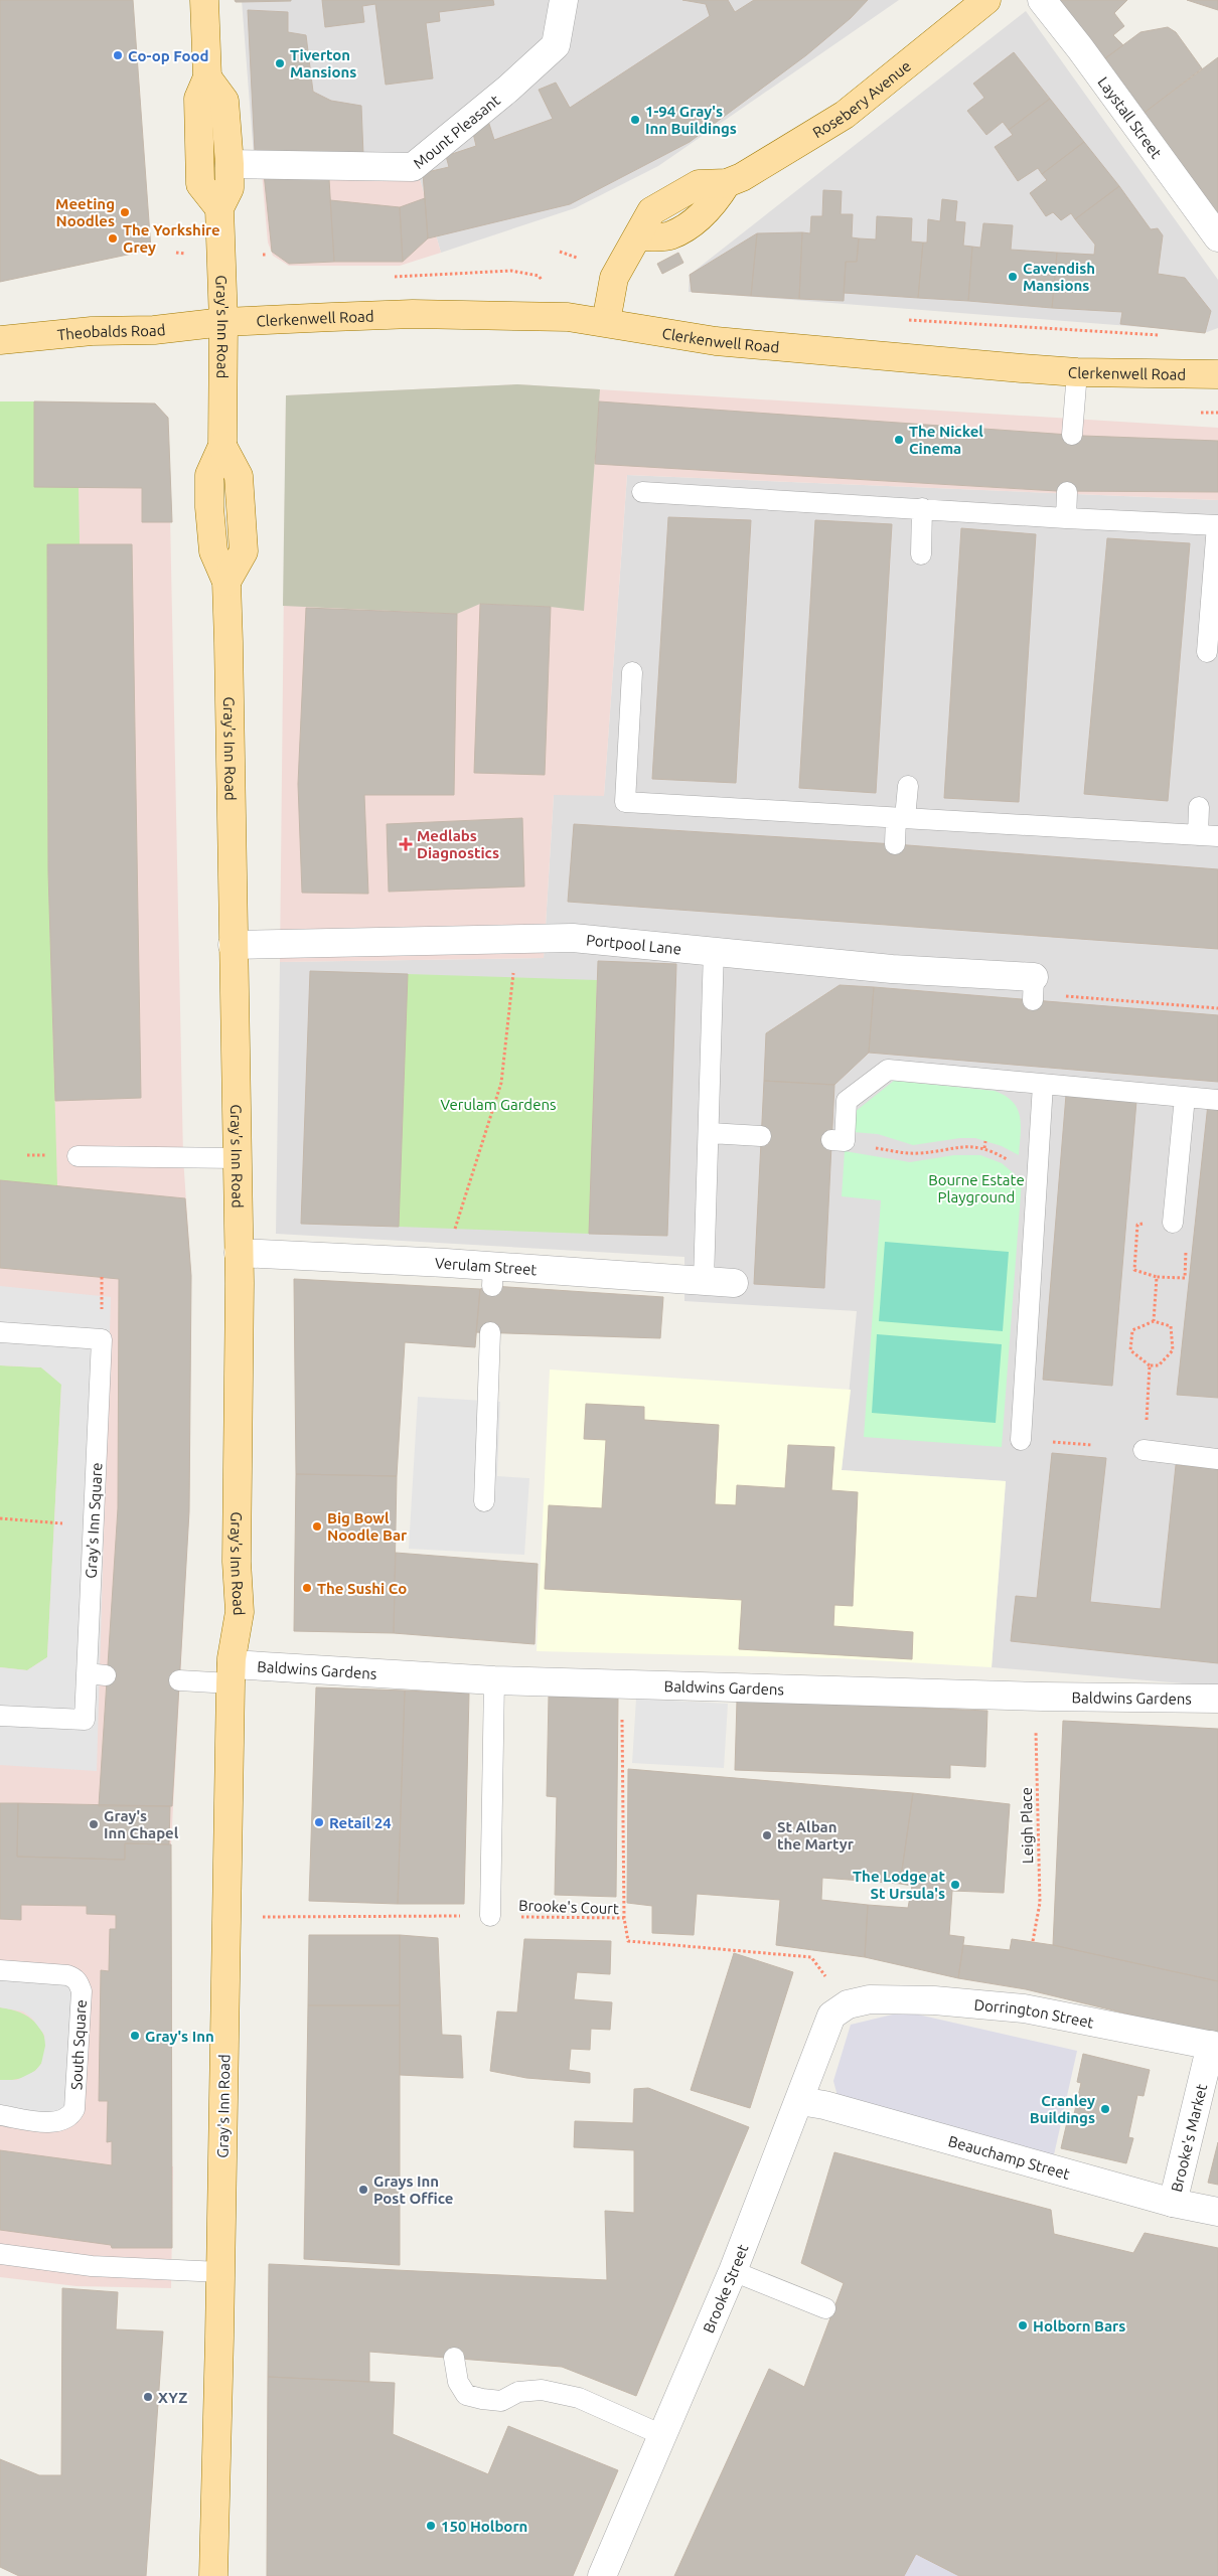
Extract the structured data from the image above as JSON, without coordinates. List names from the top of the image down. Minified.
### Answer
{"streets":{"main road":["Rosebery Avenue","Clerkenwell Road","Gray's Inn Road","Theobalds Road"],"street":["Laystall Street","Mount Pleasant","Portpool Lane","Verulam Street","Baldwins Gardens","Dorrington Street","Brooke's Market","Beauchamp Street","Brooke Street"],"lane":["Gray's Inn Square","South Square"],"path":["Leigh Place","Brooke's Court"]},"crossings":[["Rosebery Avenue","Clerkenwell Road"],["Mount Pleasant","Gray's Inn Road"],["Clerkenwell Road","Gray's Inn Road"],["Clerkenwell Road","Theobalds Road"],["Gray's Inn Road","Theobalds Road"],["Gray's Inn Road","Portpool Lane"],["Gray's Inn Road","Verulam Street"],["Gray's Inn Road","Baldwins Gardens"],["Brooke's Court","Dorrington Street"],["Brooke's Court","Brooke Street"],["Dorrington Street","Brooke's Market"],["Dorrington Street","Brooke Street"],["Brooke's Market","Beauchamp Street"],["Beauchamp Street","Brooke Street"]],"parks":["Verulam Gardens","Bourne Estate Playground"],"places":{"other":["Co-op Food","Tiverton Mansions","1-94 Gray's Inn Buildings","Meeting Noodles","The Yorkshire Grey","Cavendish Mansions","The Nickel Cinema","Big Bowl Noodle Bar","The Sushi Co","Retail 24","Gray's Inn Chapel","St Alban the Martyr","The Lodge at St Ursula's","Gray's Inn","Cranley Buildings","Grays Inn Post Office","Holborn Bars","XYZ","150 Holborn"],"health":["Medlabs Diagnostics"]}}
